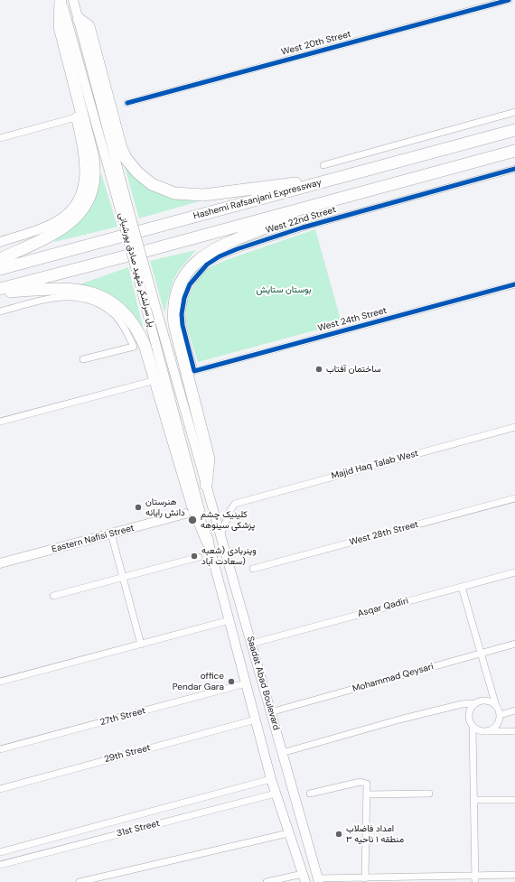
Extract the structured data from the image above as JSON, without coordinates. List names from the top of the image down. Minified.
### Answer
{"streets":{"highway":["Hashemi Rafsanjani Expressway"],"main road":["پل سرلشکر شهید صادق پورشیانی","Eastern Nafisi Street","Saadat Abad Boulevard"],"street":["West 20th Street","West 22nd Street","West 24th Street","Majid Haq Talab West","West 28th Street","Asqar Qadiri","Mohammad Qeysari","27th Street","29th Street","31st Street"]},"crossings":[["West 22nd Street","West 24th Street"],["پل سرلشکر شهید صادق پورشیانی","Saadat Abad Boulevard"],["Majid Haq Talab West","Saadat Abad Boulevard"],["Asqar Qadiri","Saadat Abad Boulevard"],["Mohammad Qeysari","Saadat Abad Boulevard"],["Saadat Abad Boulevard","27th Street"],["Saadat Abad Boulevard","29th Street"],["Saadat Abad Boulevard","31st Street"]],"parks":["بوستان ستایش"],"places":["ساختمان آفتاب","هنرستان دانش رایانه","کلینیک چشم پزشکی سینوهه","وینربادی (شعبه سعادت آباد)","office Pendar Gara","امداد فاضلاب منطقه ۱ ناحیه ۳"]}
